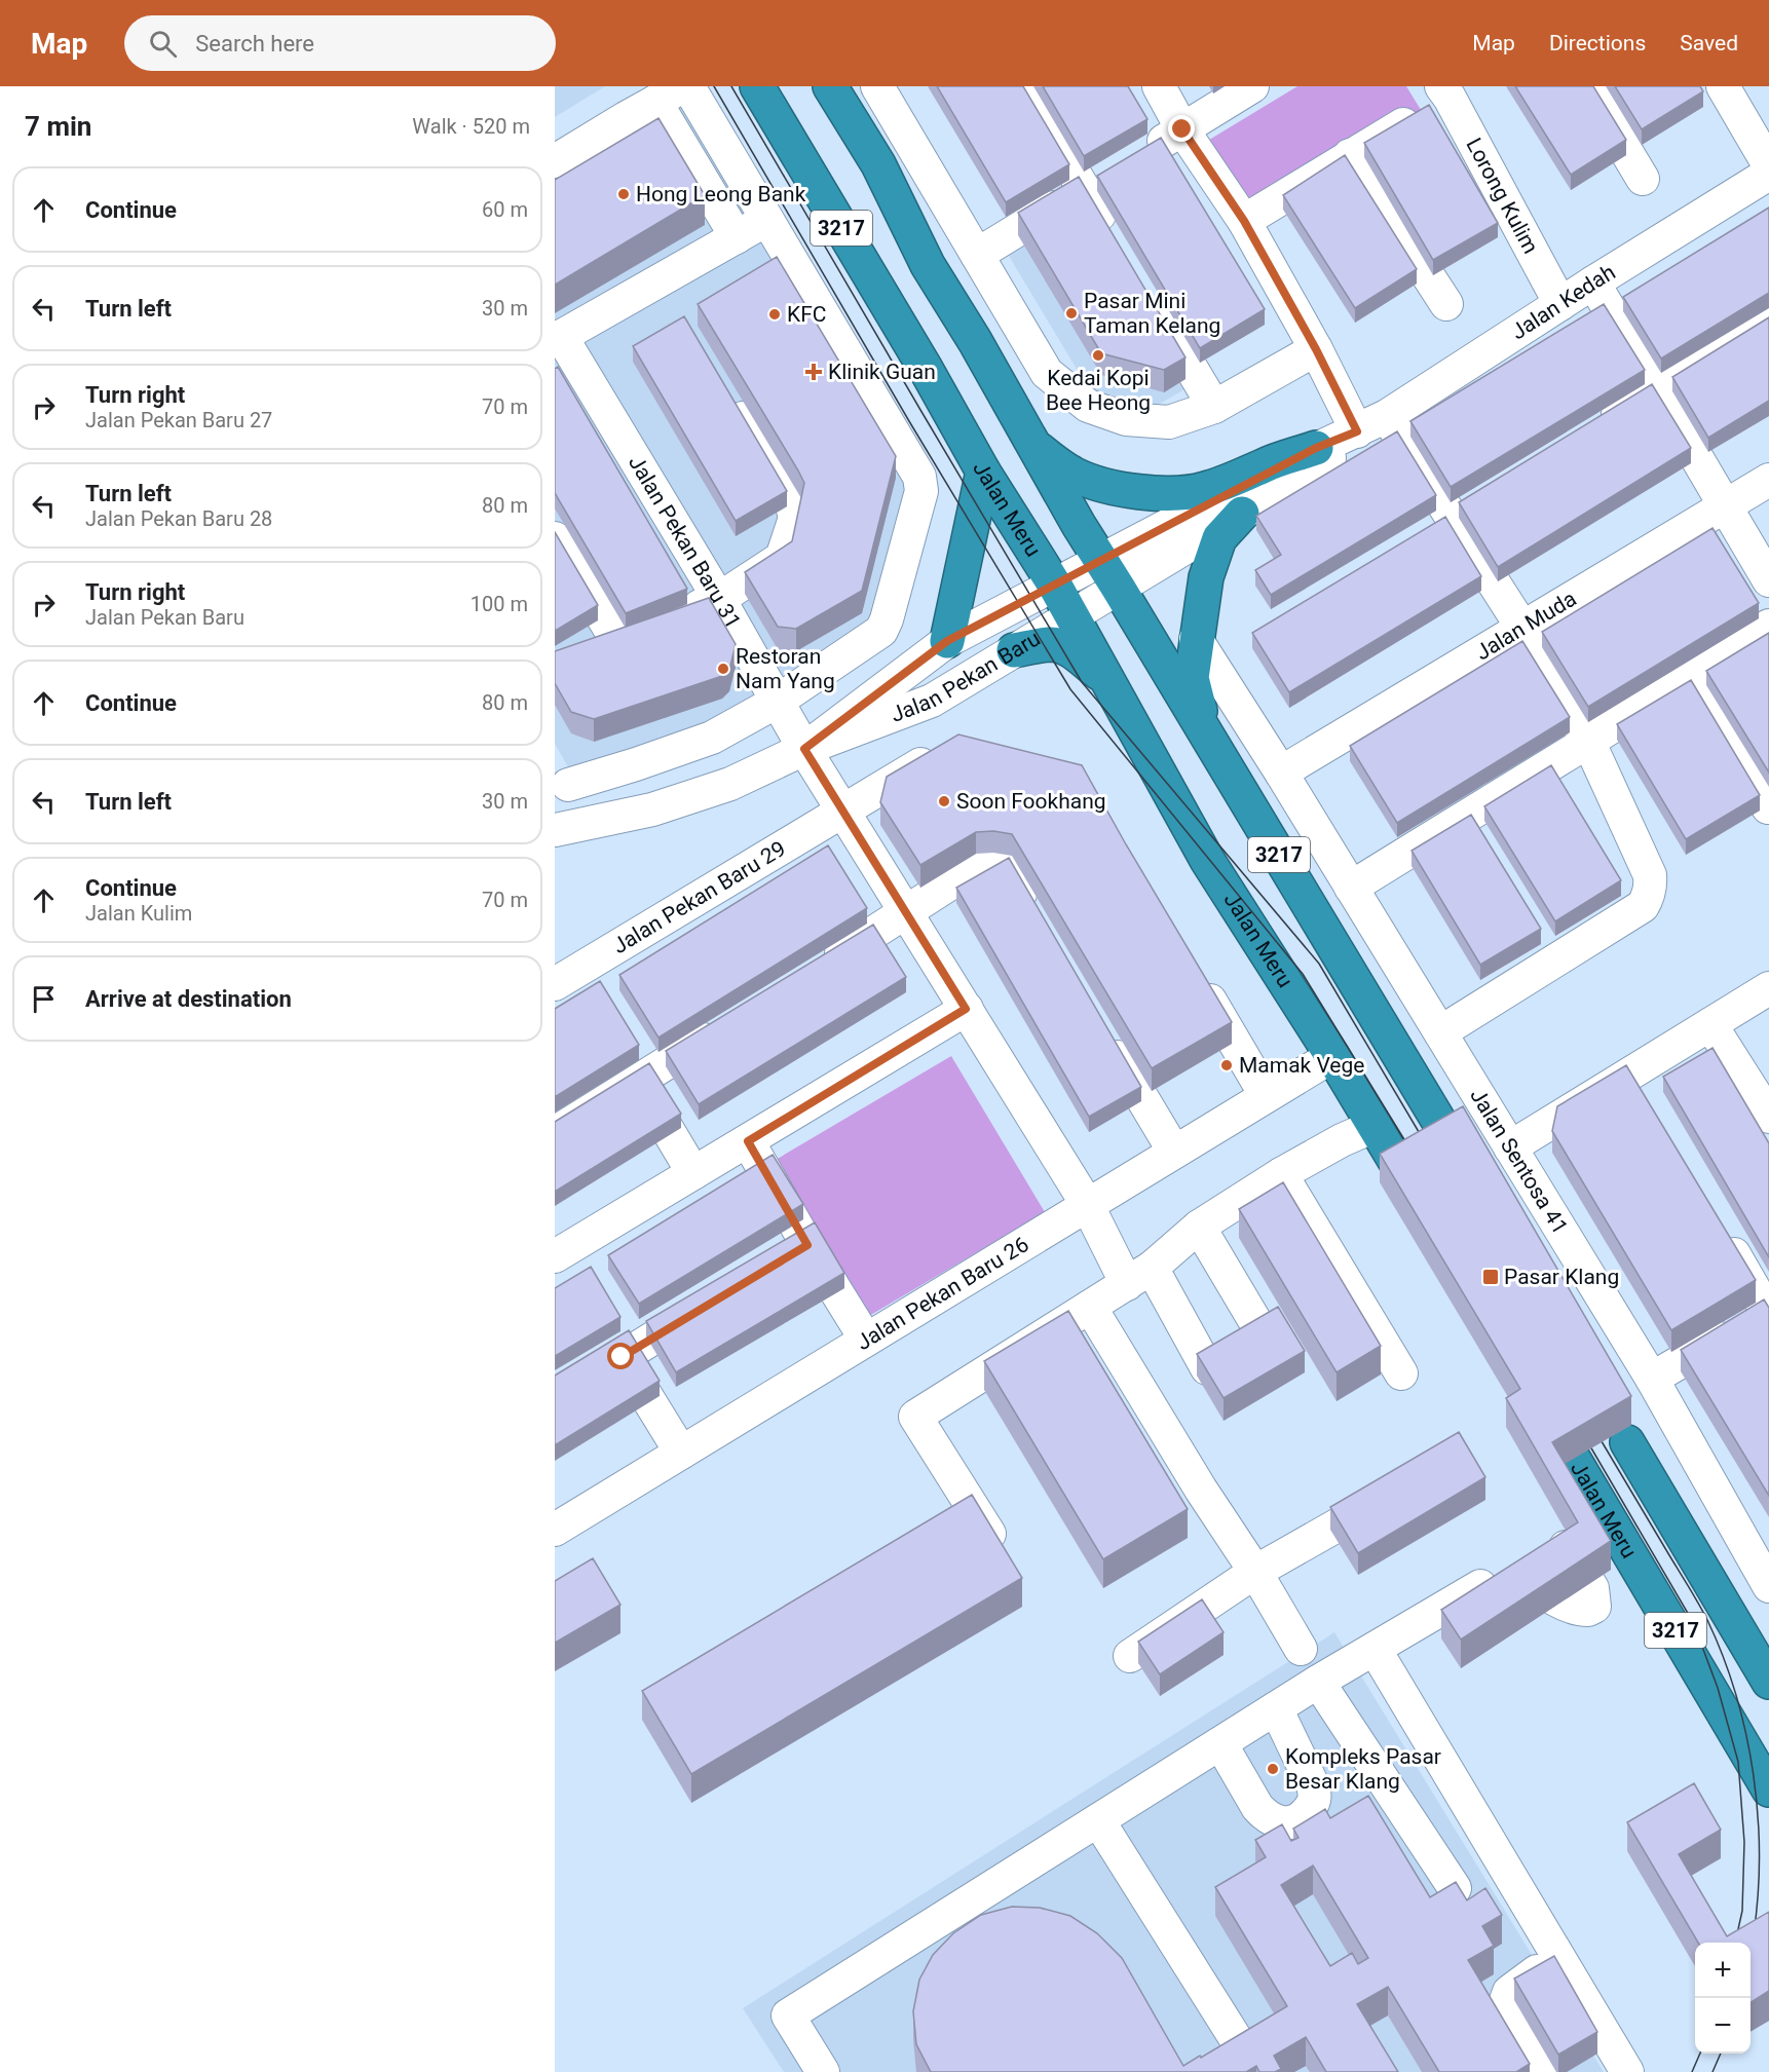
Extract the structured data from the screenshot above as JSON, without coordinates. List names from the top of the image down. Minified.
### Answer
{"streets":{"highway":["3217","Jalan Meru"],"street":["Lorong Kulim","Jalan Kedah","Jalan Pekan Baru 31","Jalan Muda","Jalan Pekan Baru","Jalan Pekan Baru 29","Jalan Sentosa 41","Jalan Pekan Baru 26"]},"crossings":[["Lorong Kulim","Jalan Kedah"],["3217","Jalan Pekan Baru"],["Jalan Kedah","Jalan Pekan Baru"],["Jalan Meru","Jalan Pekan Baru"],["Jalan Meru","Jalan Pekan Baru 26"],["Jalan Pekan Baru 31","Jalan Pekan Baru"],["Jalan Pekan Baru 31","Jalan Pekan Baru 29"],["Jalan Pekan Baru 31","Jalan Pekan Baru 26"],["Jalan Muda","Jalan Sentosa 41"]],"places":{"other":["Hong Leong Bank","Pasar Mini Taman Kelang","KFC","Kedai Kopi Bee Heong","Restoran Nam Yang","Soon Fookhang","Mamak Vege","Kompleks Pasar Besar Klang"],"health":["Klinik Guan"],"transit":["Pasar Klang"]},"page":{"header":"Map","search":"Search here","nav":["Map","Directions","Saved"],"heading":["7 min","Walk · 520 m"],"list":[["Continue","60 m"],["Turn left","30 m"],["Turn right","Jalan Pekan Baru 27","70 m"],["Turn left","Jalan Pekan Baru 28","80 m"],["Turn right","Jalan Pekan Baru","100 m"],["Continue","80 m"],["Turn left","30 m"],["Continue","Jalan Kulim","70 m"],"Arrive at destination"],"map_buttons":["+","−"]}}
